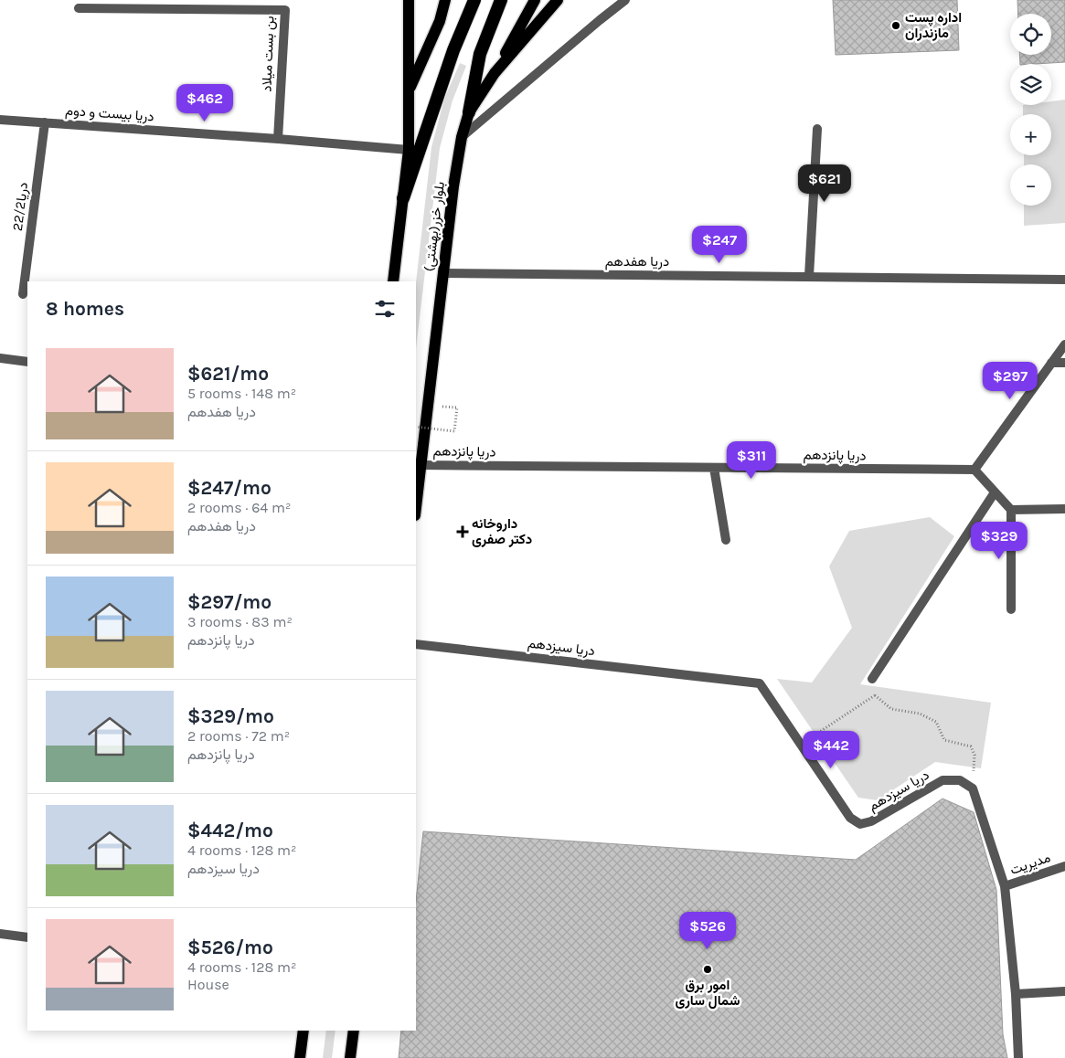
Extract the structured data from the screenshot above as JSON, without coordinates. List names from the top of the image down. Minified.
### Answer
{"streets":{"main road":["بلوار خزر(بهشتی)"],"street":["بن بست میلاد","دریا بیست و دوم","دریا22/2","دریا هفدهم","دریا پانزدهم","دریا سیزدهم","مدیریت"]},"crossings":[["بن بست میلاد","دریا بیست و دوم"],["دریا بیست و دوم","دریا22/2"],["بلوار خزر(بهشتی)","دریا هفدهم"],["بلوار خزر(بهشتی)","دریا پانزدهم"]],"places":{"other":["اداره پست مازندران","امور برق شمال ساری"],"health":["داروخانه دکتر صفری"]},"page":{"map_buttons":["+","−"],"price":["$462","$621","$247","$297","$311","$329","$442","$526"],"heading":"8 homes","list":[{"name":"$621/mo","note":"5 rooms · 148 m² · دریا هفدهم"},{"name":"$247/mo","note":"2 rooms · 64 m² · دریا هفدهم"},{"name":"$297/mo","note":"3 rooms · 83 m² · دریا پانزدهم"},{"name":"$329/mo","note":"2 rooms · 72 m² · دریا پانزدهم"},{"name":"$442/mo","note":"4 rooms · 128 m² · دریا سیزدهم"},{"name":"$526/mo","note":"4 rooms · 128 m² · House"}]}}
